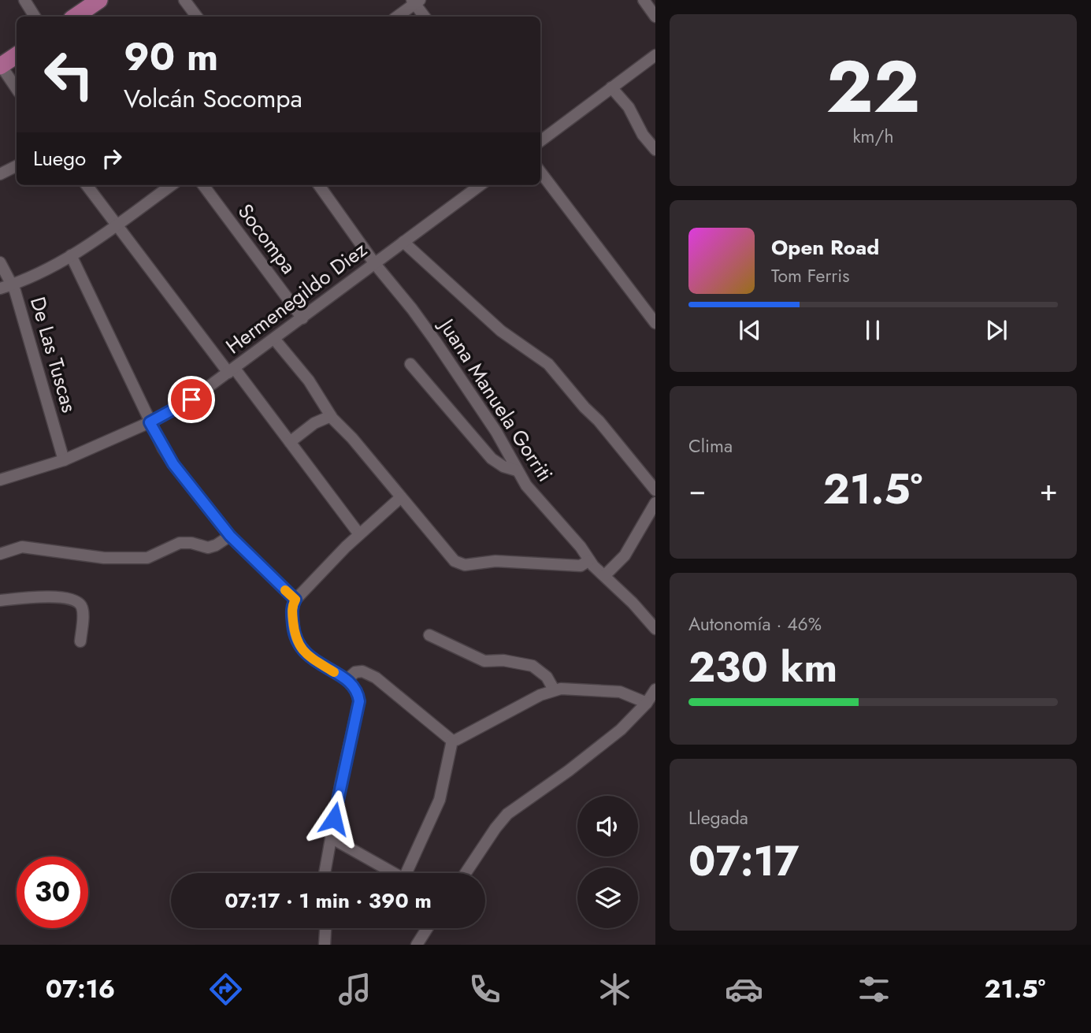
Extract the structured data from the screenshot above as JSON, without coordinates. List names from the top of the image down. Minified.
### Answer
{"streets":{"street":["Socompa","Hermenegildo Diez","De Las Tuscas","Juana Manuela Gorriti"]},"crossings":[["Socompa","Hermenegildo Diez"],["Hermenegildo Diez","De Las Tuscas"],["Hermenegildo Diez","Juana Manuela Gorriti"]],"page":{"tile":[["22","km/h"],"Clima",["Autonomía · 46%","230 km"],["Llegada","07:17"]],"turn":["90 m","Volcán Socompa"],"then":"Luego","song":["Open Road","Tom Ferris"],"heat":["−","21.5°","+"],"limit":"30","trip":"07:17 · 1 min · 390 m","tabs":["07:16","21.5°"]}}
